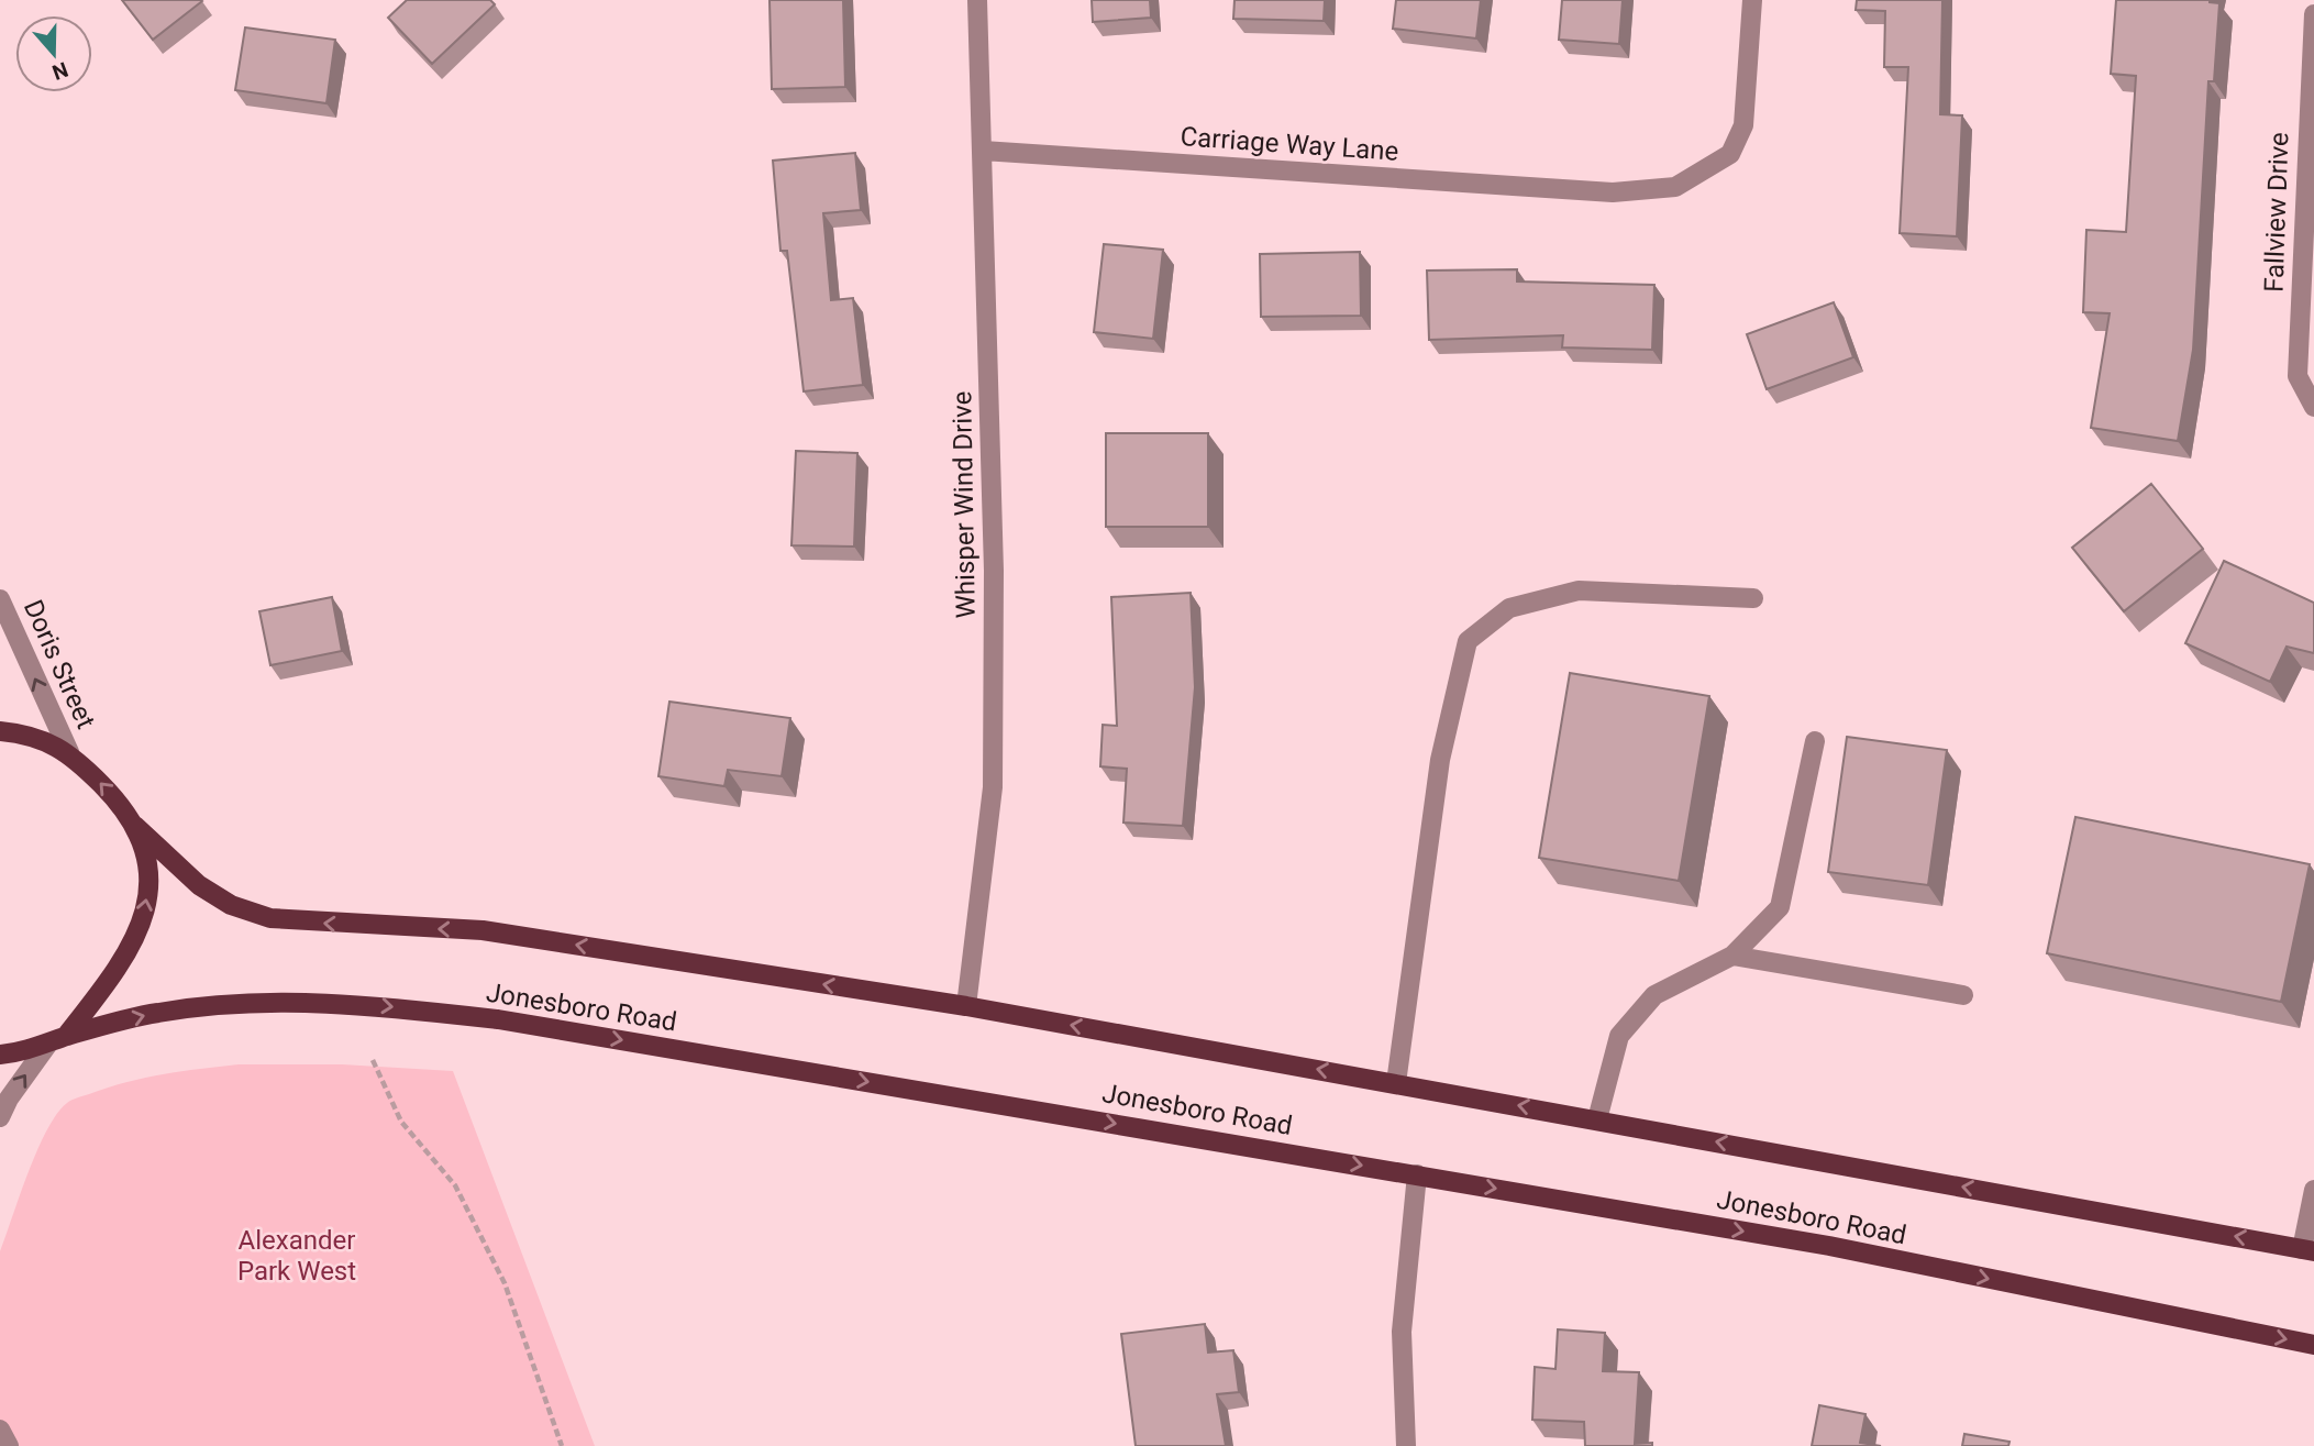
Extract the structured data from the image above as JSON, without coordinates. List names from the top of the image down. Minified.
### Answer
{"streets":{"main road":["Jonesboro Road"],"street":["Carriage Way Lane","Fallview Drive","Whisper Wind Drive","Doris Street"]},"crossings":[["Carriage Way Lane","Whisper Wind Drive"]],"one_way":["Doris Street"],"parks":["Alexander Park West"],"north":"bottom"}
